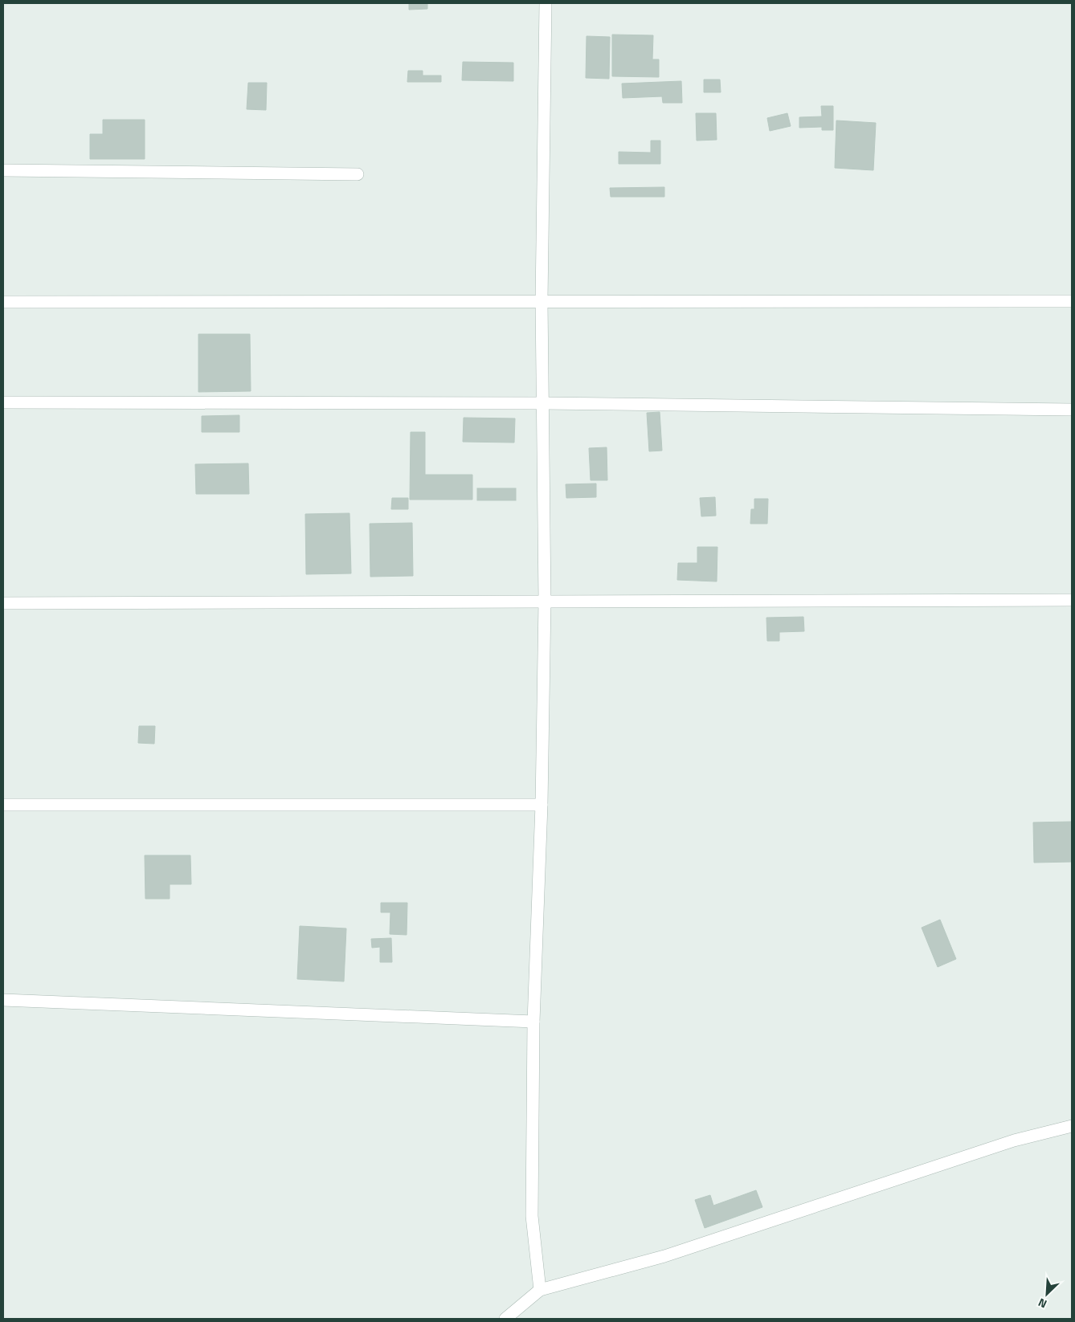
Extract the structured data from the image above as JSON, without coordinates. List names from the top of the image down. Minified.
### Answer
{"north":"bottom left"}
